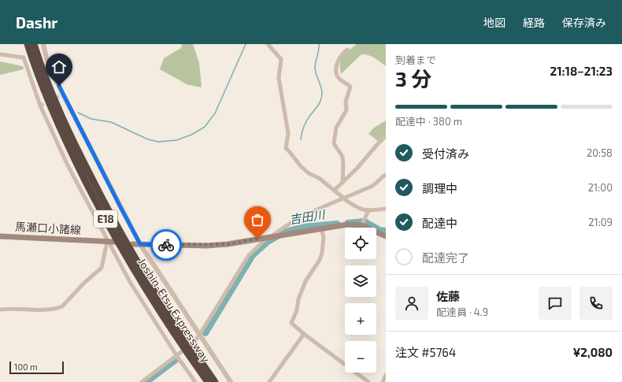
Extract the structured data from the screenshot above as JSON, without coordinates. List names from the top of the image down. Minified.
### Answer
{"streets":{"highway":["E18","Joshin-Etsu Expressway"],"main road":["馬瀬口小諸線"]},"water":["吉田川"],"scale_bar":"100 m","page":{"header":"Dashr","nav":["地図","経路","保存済み"],"heading":["3 分","到着まで","21:18–21:23"],"panel":["佐藤","配達員 · 4.9","注文 #5764","¥2,080"],"bar":"配達中 · 380 m","list":[["受付済み","20:58"],["調理中","21:00"],["配達中","21:09"],"配達完了"],"map_buttons":["+","−"],"scale":"100 m"}}
